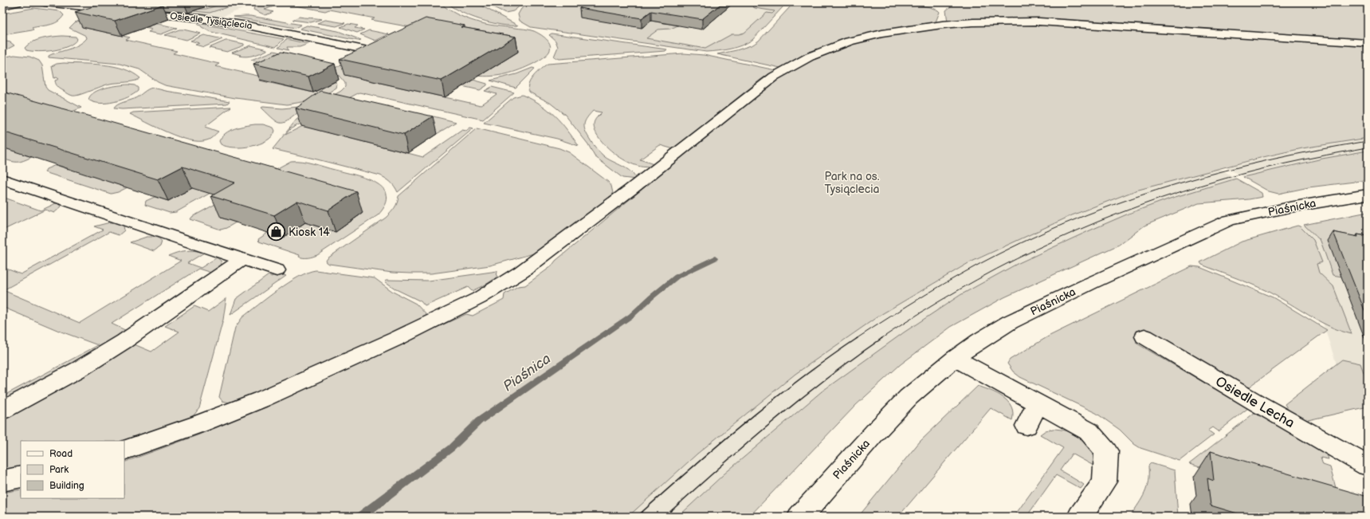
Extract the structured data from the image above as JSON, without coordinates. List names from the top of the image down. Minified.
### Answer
{"streets":{"street":["Osiedle Tysiąclecia","Piaśnicka","Osiedle Lecha"]},"water":["Piaśnica"],"parks":["Park na os. Tysiąclecia"],"places":{"shop":["Kiosk 14"]},"legend":["Road","Park","Building"]}
